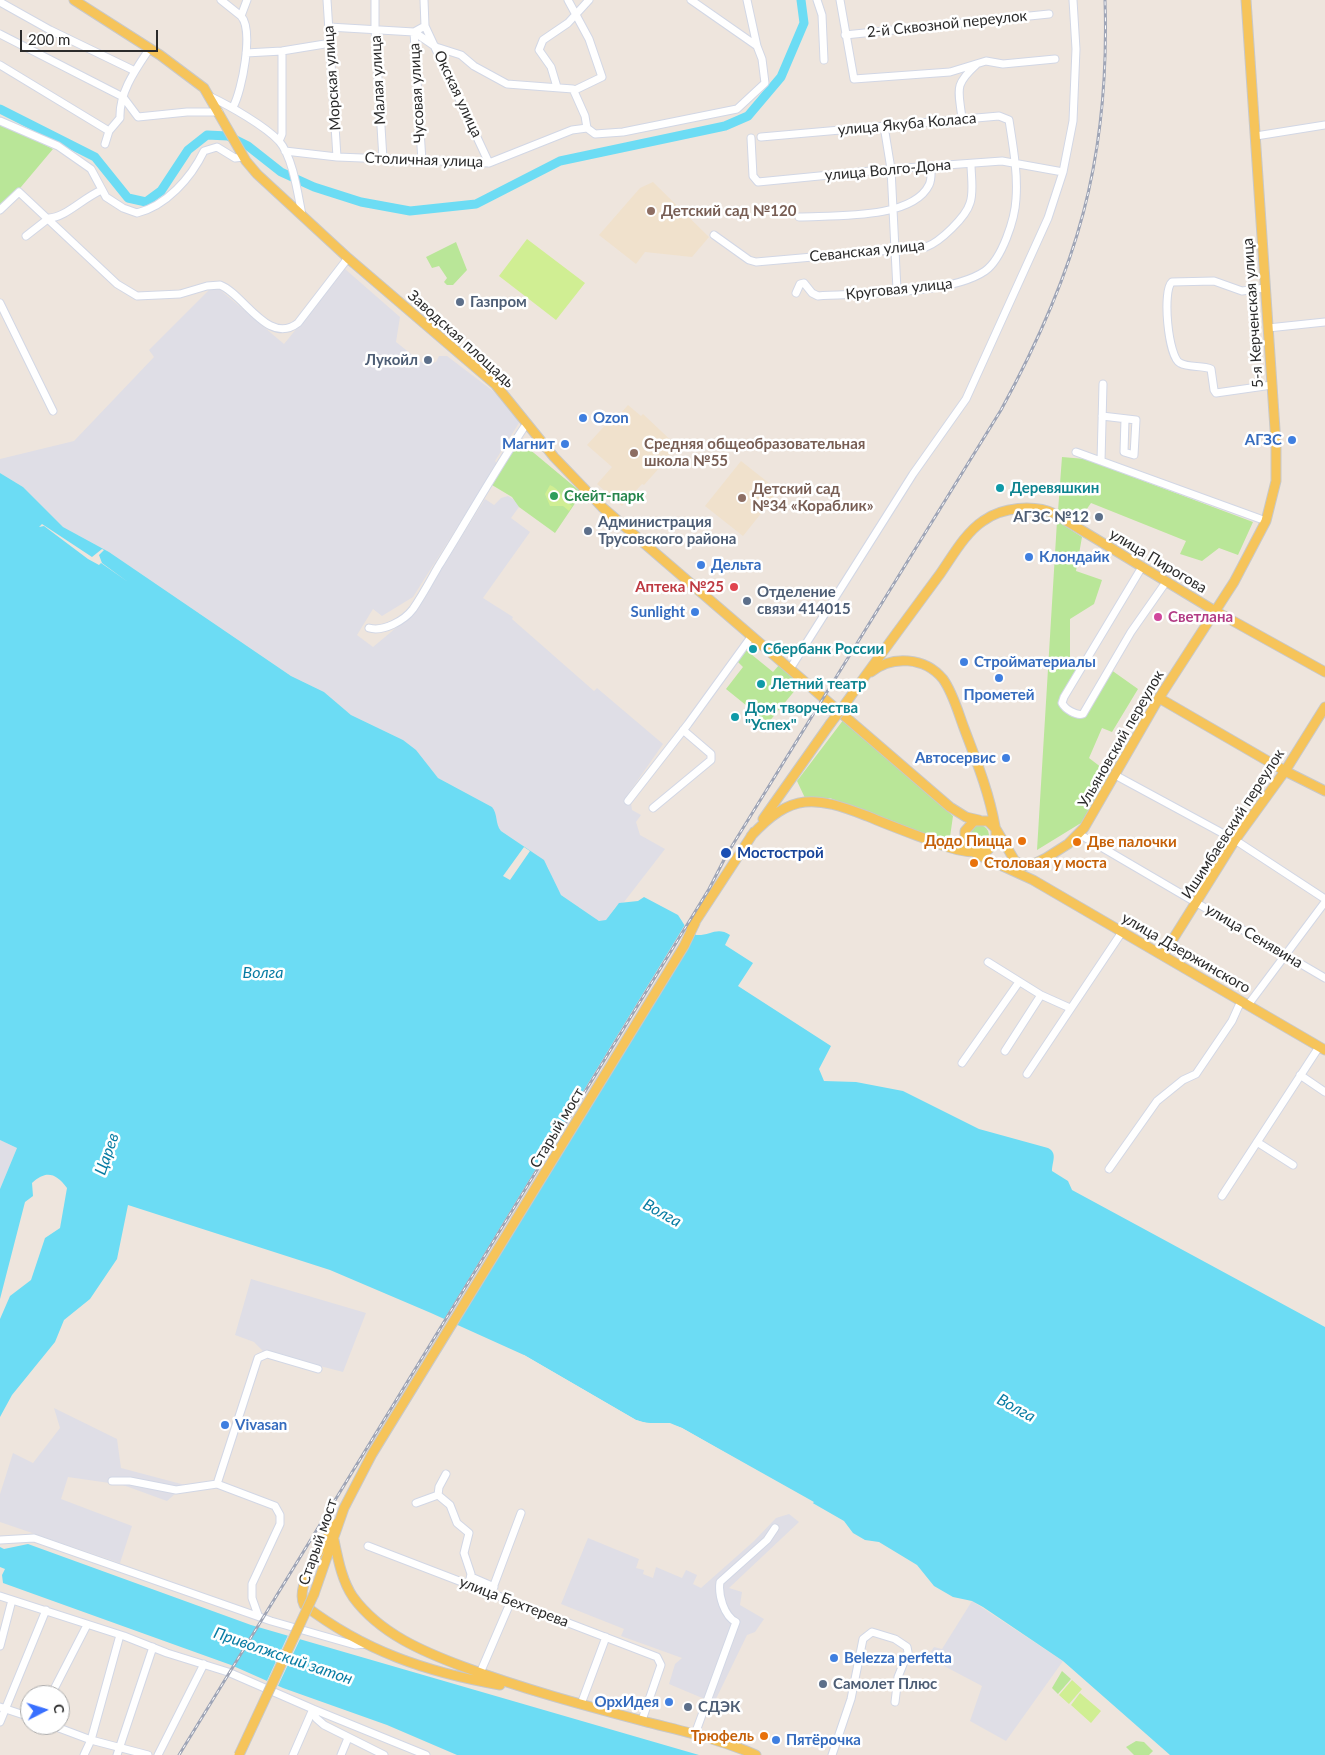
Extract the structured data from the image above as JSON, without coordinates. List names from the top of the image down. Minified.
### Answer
{"streets":{"main road":["5-я Керченская улица","Заводская площадь","улица Пирогова","Ульяновский переулок","Ишимбаевский переулок","улица Дзержинского","Старый мост"],"street":["2-й Сквозной переулок","Морская улица","Малая улица","Чусовая улица","Окская улица","улица Якуба Коласа","Столичная улица","улица Волго-Дона","Севанская улица","Круговая улица","улица Сенявина","улица Бехтерева"]},"crossings":[["Морская улица","Столичная улица"],["Малая улица","Столичная улица"],["Чусовая улица","Окская улица"],["Чусовая улица","Столичная улица"],["Окская улица","Столичная улица"],["улица Якуба Коласа","улица Волго-Дона"],["улица Якуба Коласа","Круговая улица"],["улица Волго-Дона","Севанская улица"],["улица Волго-Дона","Круговая улица"],["5-я Керченская улица","улица Пирогова"],["5-я Керченская улица","Ульяновский переулок"],["улица Пирогова","Ульяновский переулок"],["Ульяновский переулок","улица Сенявина"],["Ишимбаевский переулок","улица Сенявина"],["Ишимбаевский переулок","улица Дзержинского"],["улица Дзержинского","Старый мост"]],"water":["Волга","Царев","Приволжский затон"],"places":["Детский сад №120","Газпром","Лукойл","Ozon","АГЗС","Магнит","Средняя общеобразовательная школа №55","Деревяшкин","Скейт-парк","Детский сад №34 «Кораблик»","АГЗС №12","Администрация Трусовского района","Клондайк","Дельта","Аптека №25","Отделение связи 414015","Sunlight","Светлана","Сбербанк России","Стройматериалы","Прометей","Летний театр","Дом творчества \"Успех\"","Автосервис","Додо Пицца","Две палочки","Мостострой","Столовая у моста","Vivasan","Belezza perfetta","Самолет Плюс","ОрхИдея","СДЭК","Трюфель","Пятёрочка"],"scale_bar":"200 m","north":"right"}
